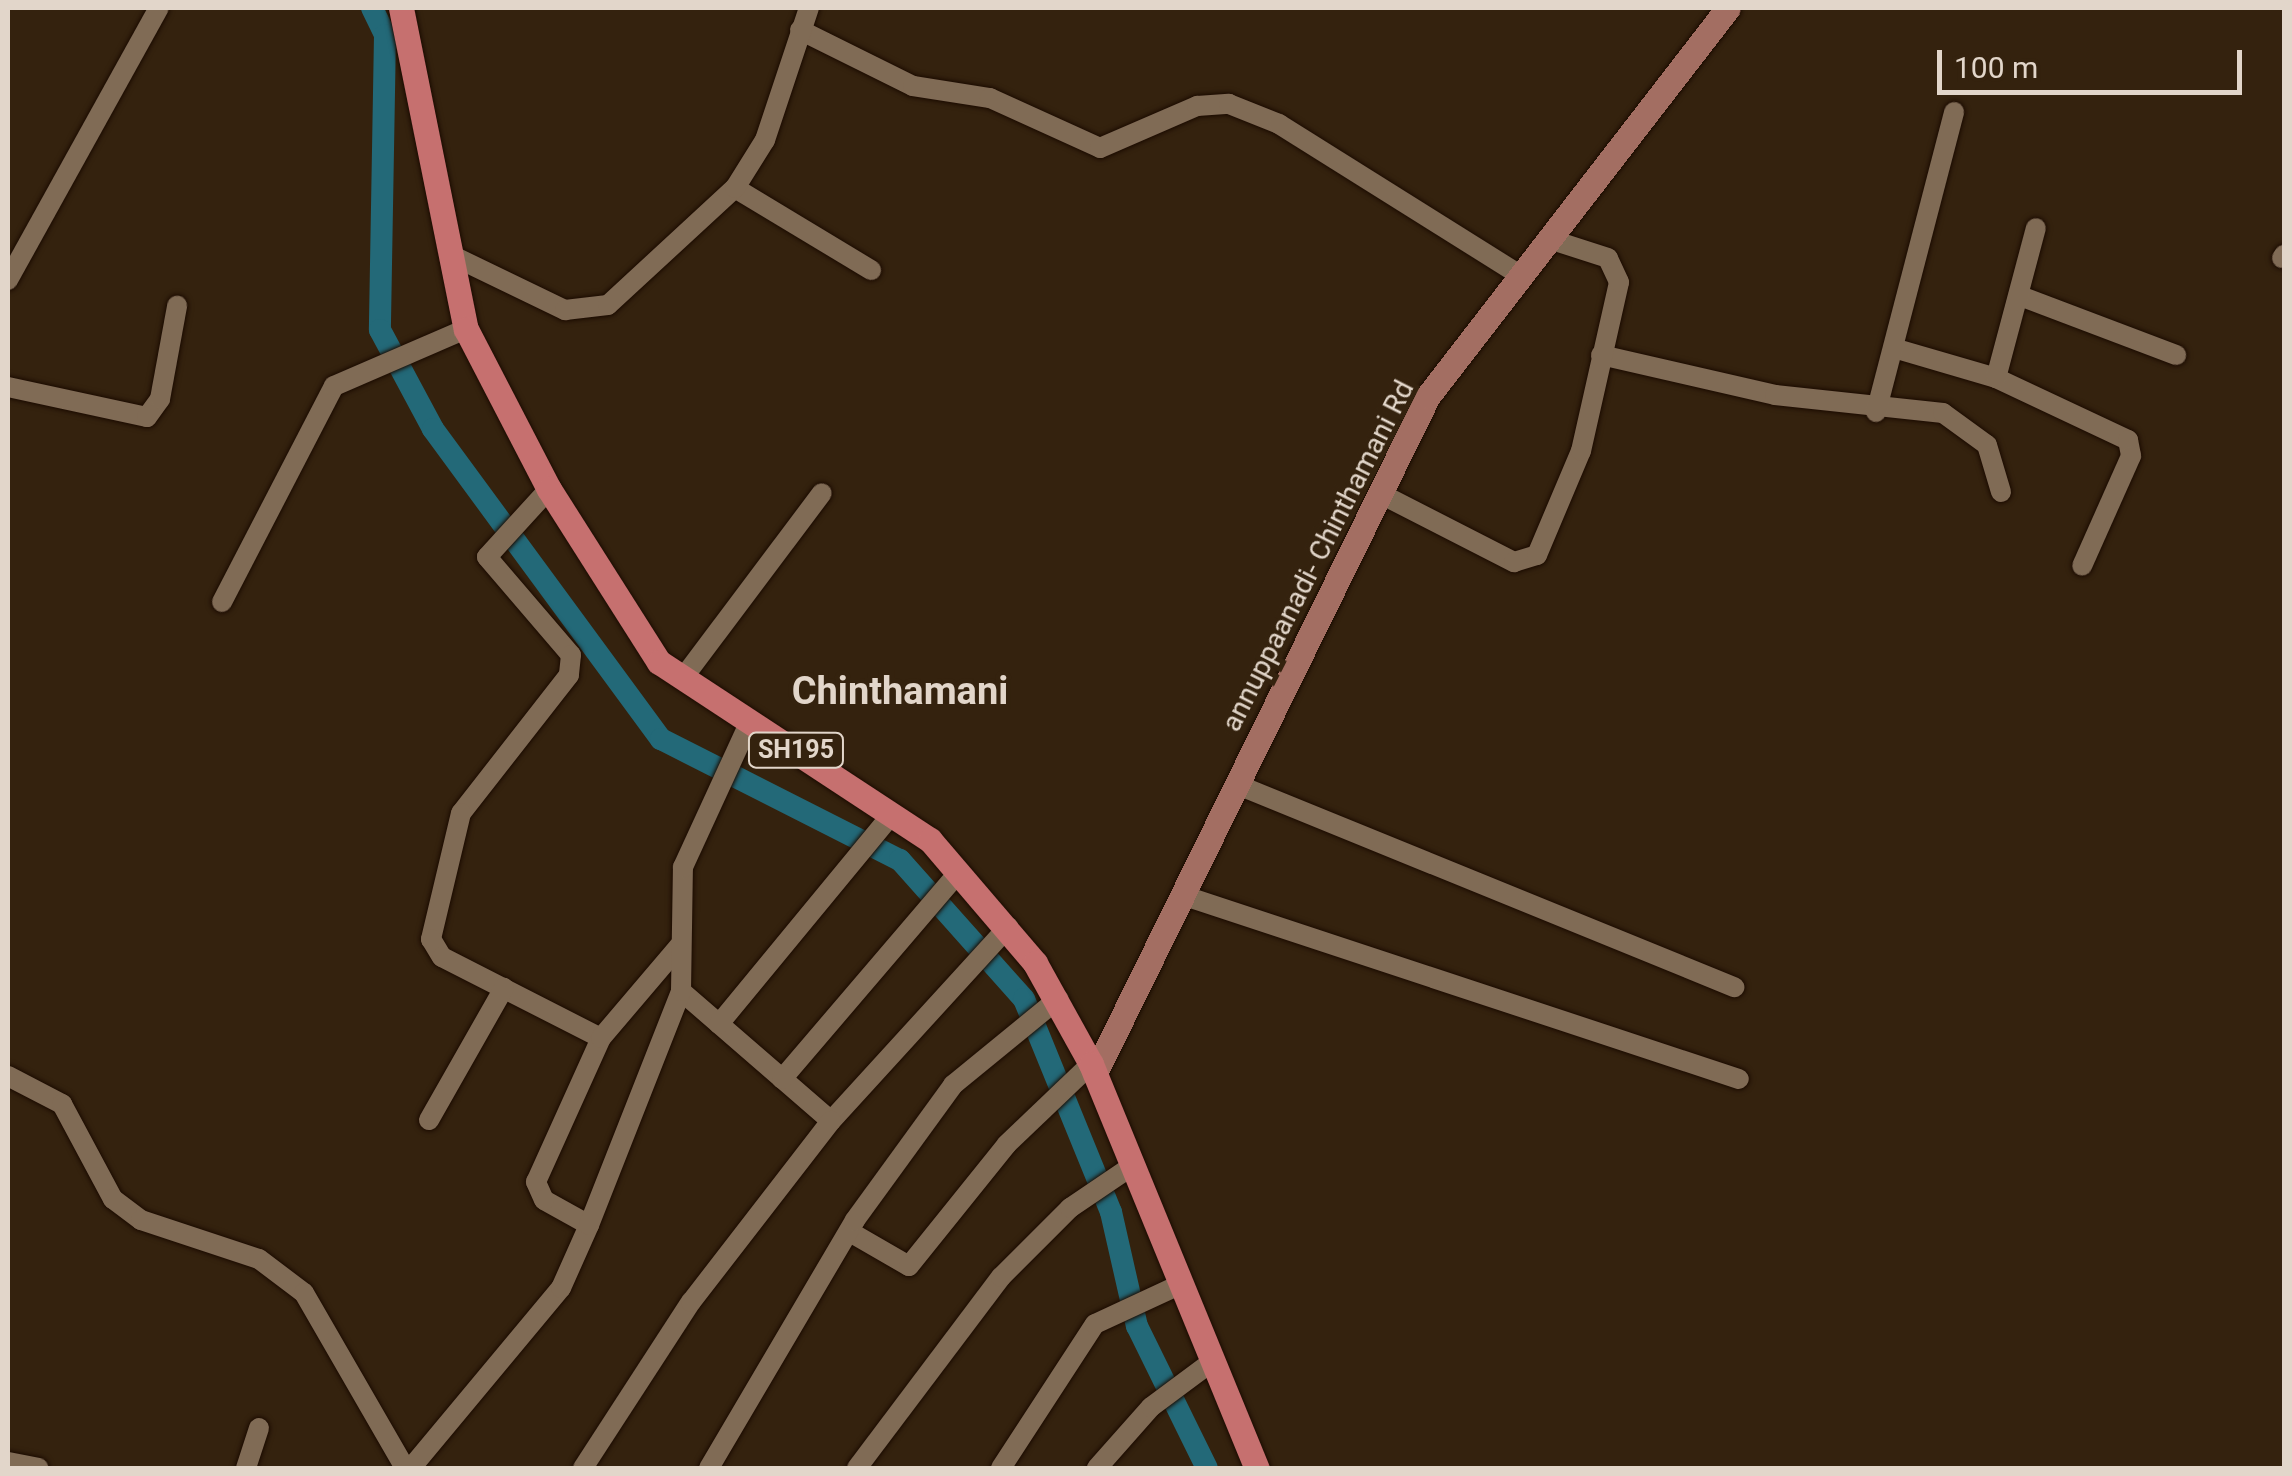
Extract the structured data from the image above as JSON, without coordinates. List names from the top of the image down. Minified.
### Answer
{"streets":{"main road":["SH195"],"street":["annuppaanadi- Chinthamani Rd"]},"crossings":[["annuppaanadi- Chinthamani Rd","SH195"]],"districts":["Chinthamani"],"scale_bar":"100 m"}
